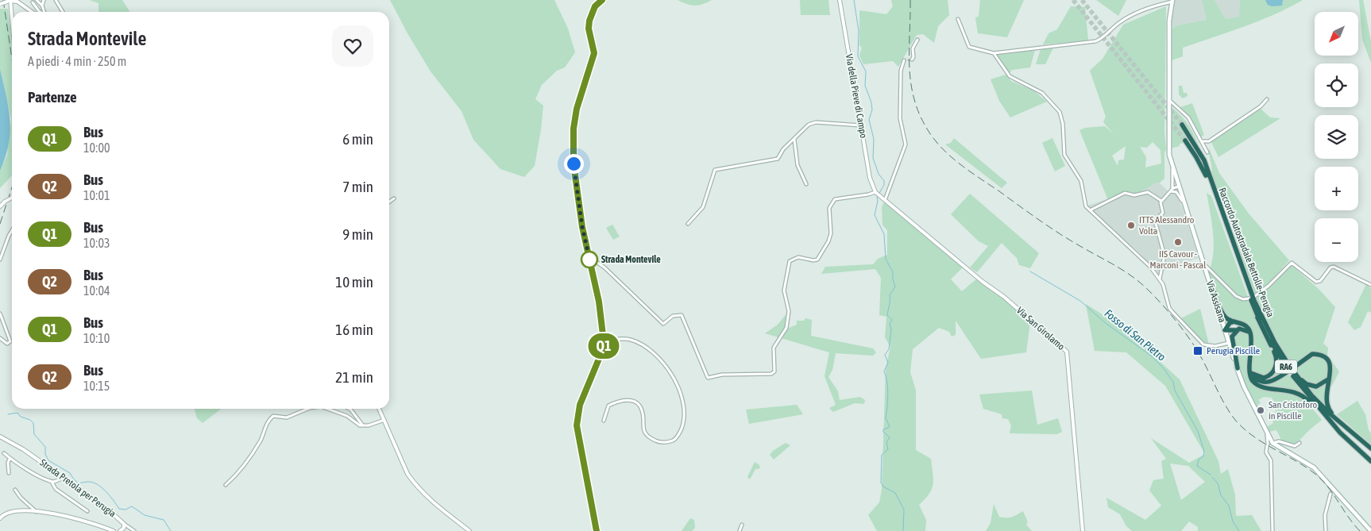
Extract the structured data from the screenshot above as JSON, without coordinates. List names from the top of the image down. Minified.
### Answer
{"streets":{"highway":["Raccordo Autostradale Bettolle-Perugia","RA6"],"main road":["Via Assisana"],"street":["Via della Pieve di Campo","Via San Girolamo","Strada Pretola per Perugia"]},"crossings":[["Via della Pieve di Campo","Via San Girolamo"],["Raccordo Autostradale Bettolle-Perugia","RA6"]],"water":["Fosso di San Pietro"],"places":{"other":["ITTS Alessandro Volta","IIS Cavour - Marconi - Pascal","Strada Montevile","San Cristoforo in Piscille"],"transit":["Perugia Piscille"]},"lines":["bus line Q1"],"north":"bottom left","page":{"on_map":"Q1","map_buttons":["+","−"],"heading":[["Strada Montevile","A piedi · 4 min · 250 m"],"Partenze"],"list":[{"mark":"Q1","name":"Bus","note":"10:00","value":"6 min"},{"mark":"Q2","name":"Bus","note":"10:01","value":"7 min"},{"mark":"Q1","name":"Bus","note":"10:03","value":"9 min"},{"mark":"Q2","name":"Bus","note":"10:04","value":"10 min"},{"mark":"Q1","name":"Bus","note":"10:10","value":"16 min"},{"mark":"Q2","name":"Bus","note":"10:15","value":"21 min"}]}}
